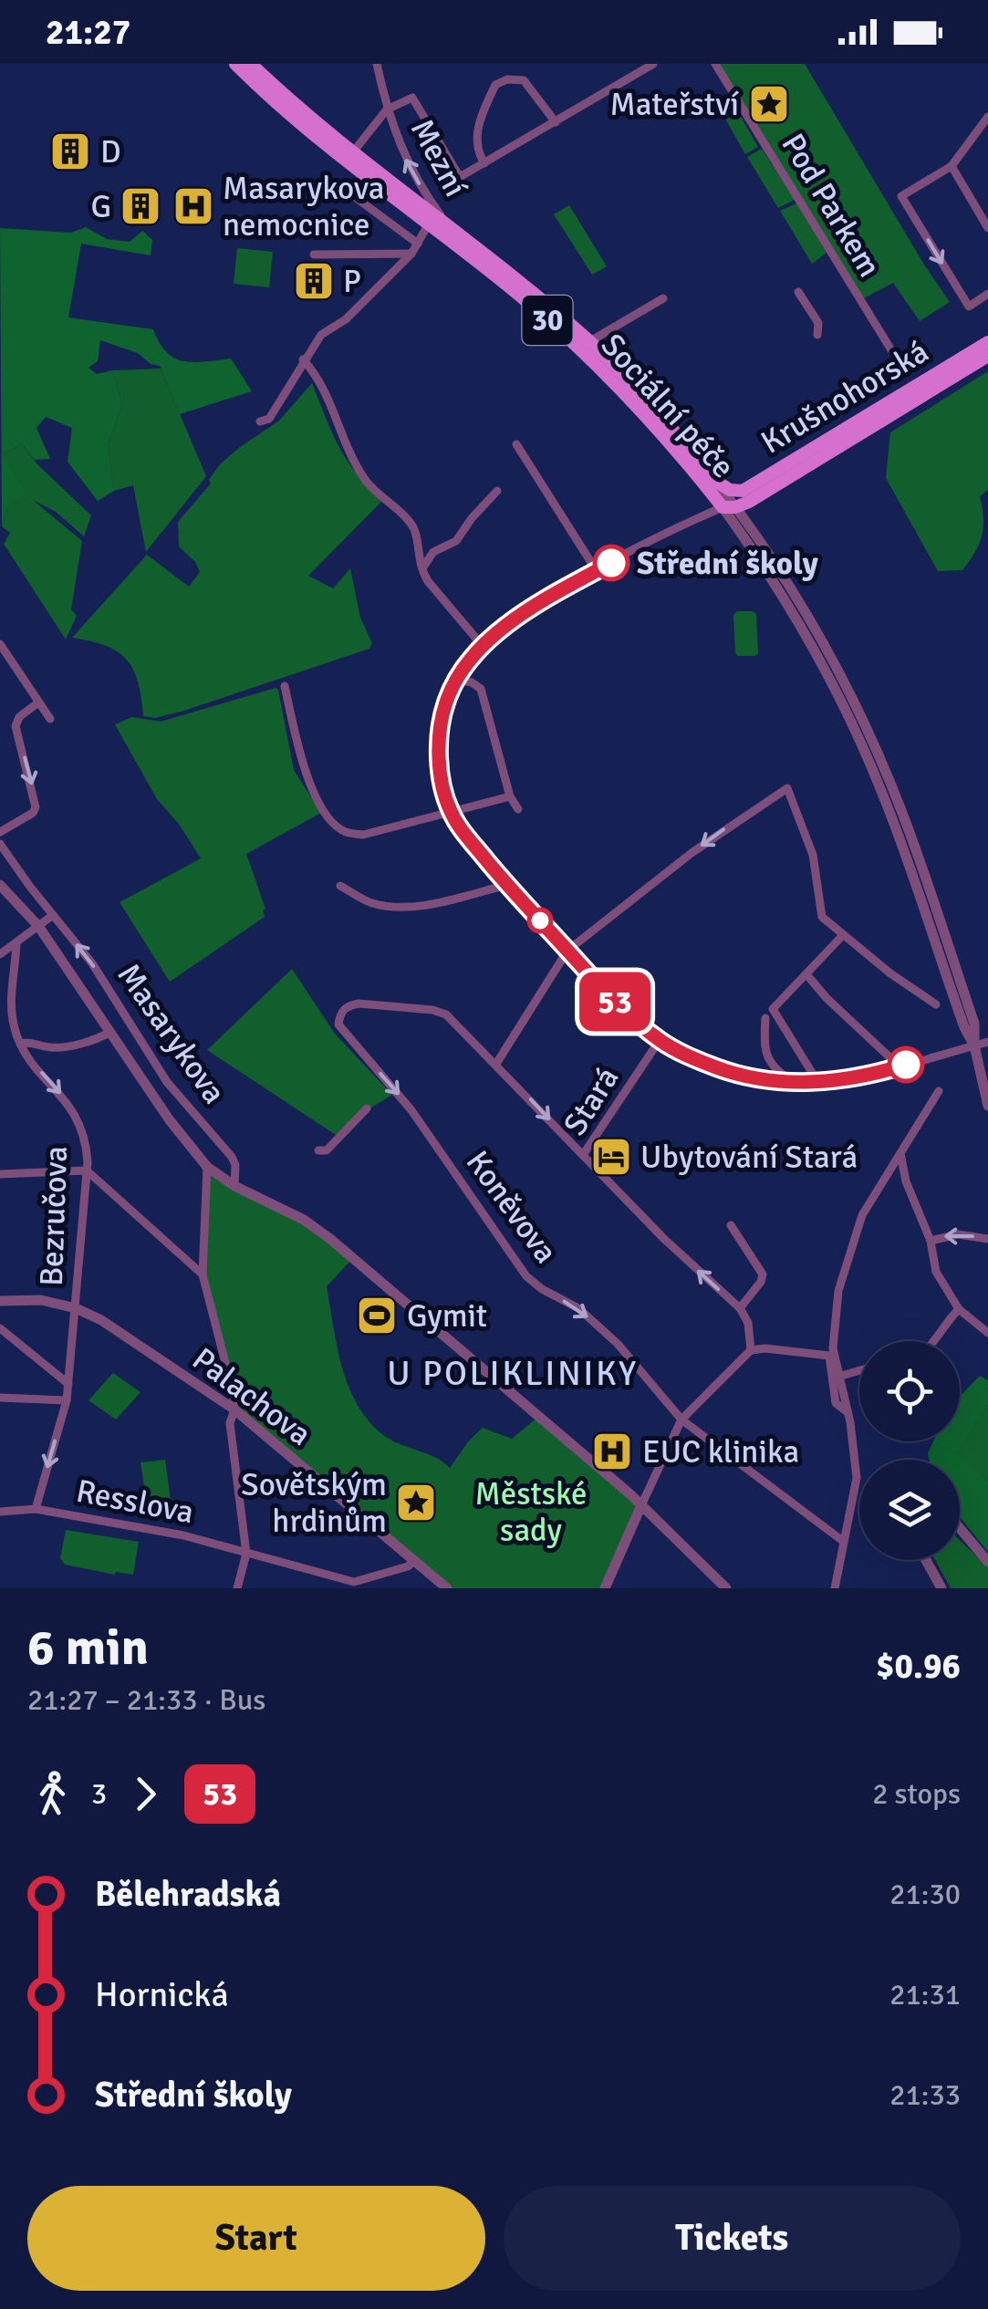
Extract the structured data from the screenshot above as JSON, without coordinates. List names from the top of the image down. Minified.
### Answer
{"streets":{"main road":["30","Krušnohorská","Sociální péče"],"street":["Mezní","Pod Parkem","Masarykova","Stará","Koněvova","Bezručova","Palachova","Resslova"]},"crossings":[["Mezní","Sociální péče"],["Krušnohorská","Sociální péče"],["Bezručova","Palachova"],["Bezručova","Resslova"],["Palachova","Resslova"]],"one_way":["Mezní","Stará","Bezručova"],"districts":["U POLIKLINIKY"],"parks":["Městské sady"],"places":{"place":["Mateřství","Sovětským hrdinům"],"building":["D","G","P"],"hospital":["Masarykova nemocnice","EUC klinika"],"other":["Střední školy"],"hotel":["Ubytování Stará"],"sports":["Gymit"]},"lines":["bus line 53"],"page":{"status":"21:27","on_map":"53","heading":["6 min","21:27 – 21:33 · Bus","$0.96"],"legs":["3","53","2 stops"],"list":[{"name":"Bělehradská","value":"21:30"},{"name":"Hornická","value":"21:31"},{"name":"Střední školy","value":"21:33"}],"buttons":["Start","Tickets"]}}
